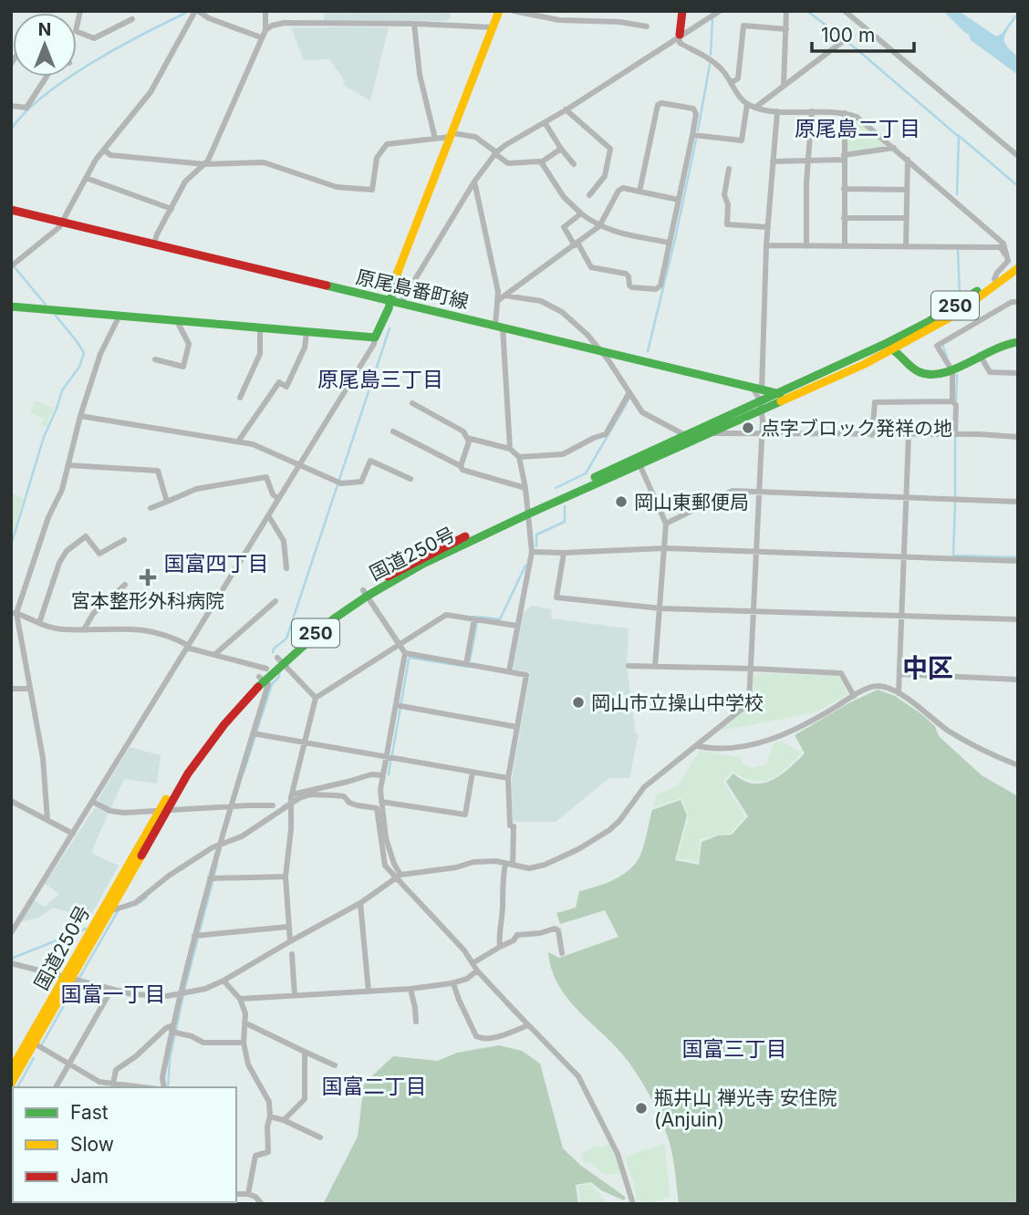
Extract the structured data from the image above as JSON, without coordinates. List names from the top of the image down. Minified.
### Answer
{"streets":{"main road":["原尾島番町線","250","国道250号"]},"crossings":[["原尾島番町線","国道250号"]],"districts":["原尾島二丁目","原尾島三丁目","国富四丁目","中区","国富一丁目","国富三丁目","国富二丁目"],"places":{"other":["点字ブロック発祥の地","岡山東郵便局","岡山市立操山中学校","瓶井山 禅光寺 安住院 (Anjuin)"],"health":["宮本整形外科病院"]},"legend":["Fast","Slow","Jam"],"scale_bar":"100 m","north":"top"}
